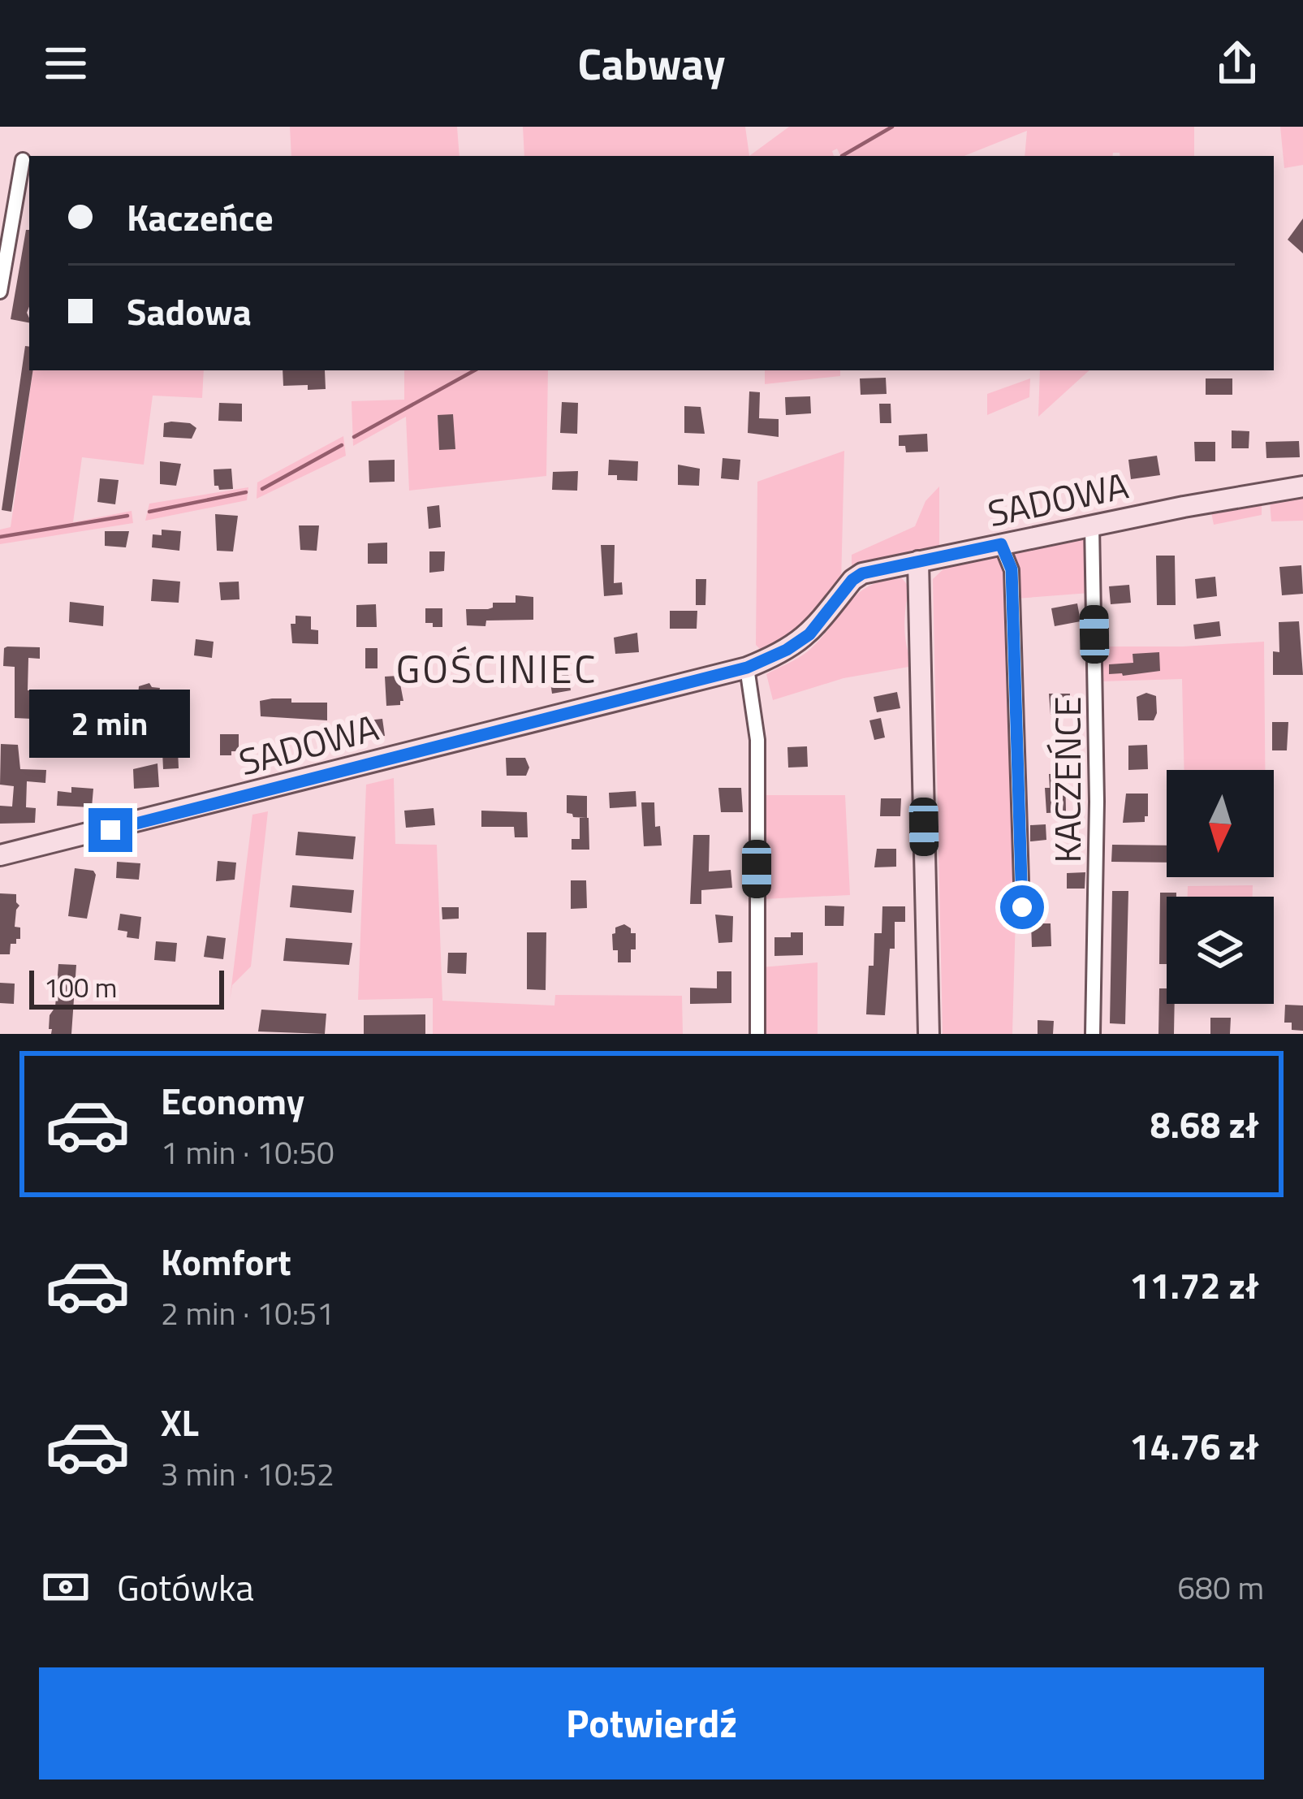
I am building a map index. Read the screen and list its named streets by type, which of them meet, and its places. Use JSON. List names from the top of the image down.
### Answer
{
  "streets": {
    "street": ["SADOWA", "KACZEŃCE"]
  },
  "crossings": [
    ["SADOWA", "KACZEŃCE"]
  ],
  "districts": ["GOŚCINIEC"],
  "scale_bar": "100 m",
  "north": "bottom",
  "page": {
    "header": "Cabway",
    "banner": ["Kaczeńce", "Sadowa"],
    "bubble": "2 min",
    "scale": "100 m",
    "list": [
      {
        "name": "Economy",
        "note": "1 min · 10:50",
        "value": "8.68 zł"
      },
      {
        "name": "Komfort",
        "note": "2 min · 10:51",
        "value": "11.72 zł"
      },
      {
        "name": "XL",
        "note": "3 min · 10:52",
        "value": "14.76 zł"
      }
    ],
    "pay": ["Gotówka", "680 m"],
    "buttons": "Potwierdź"
  }
}
